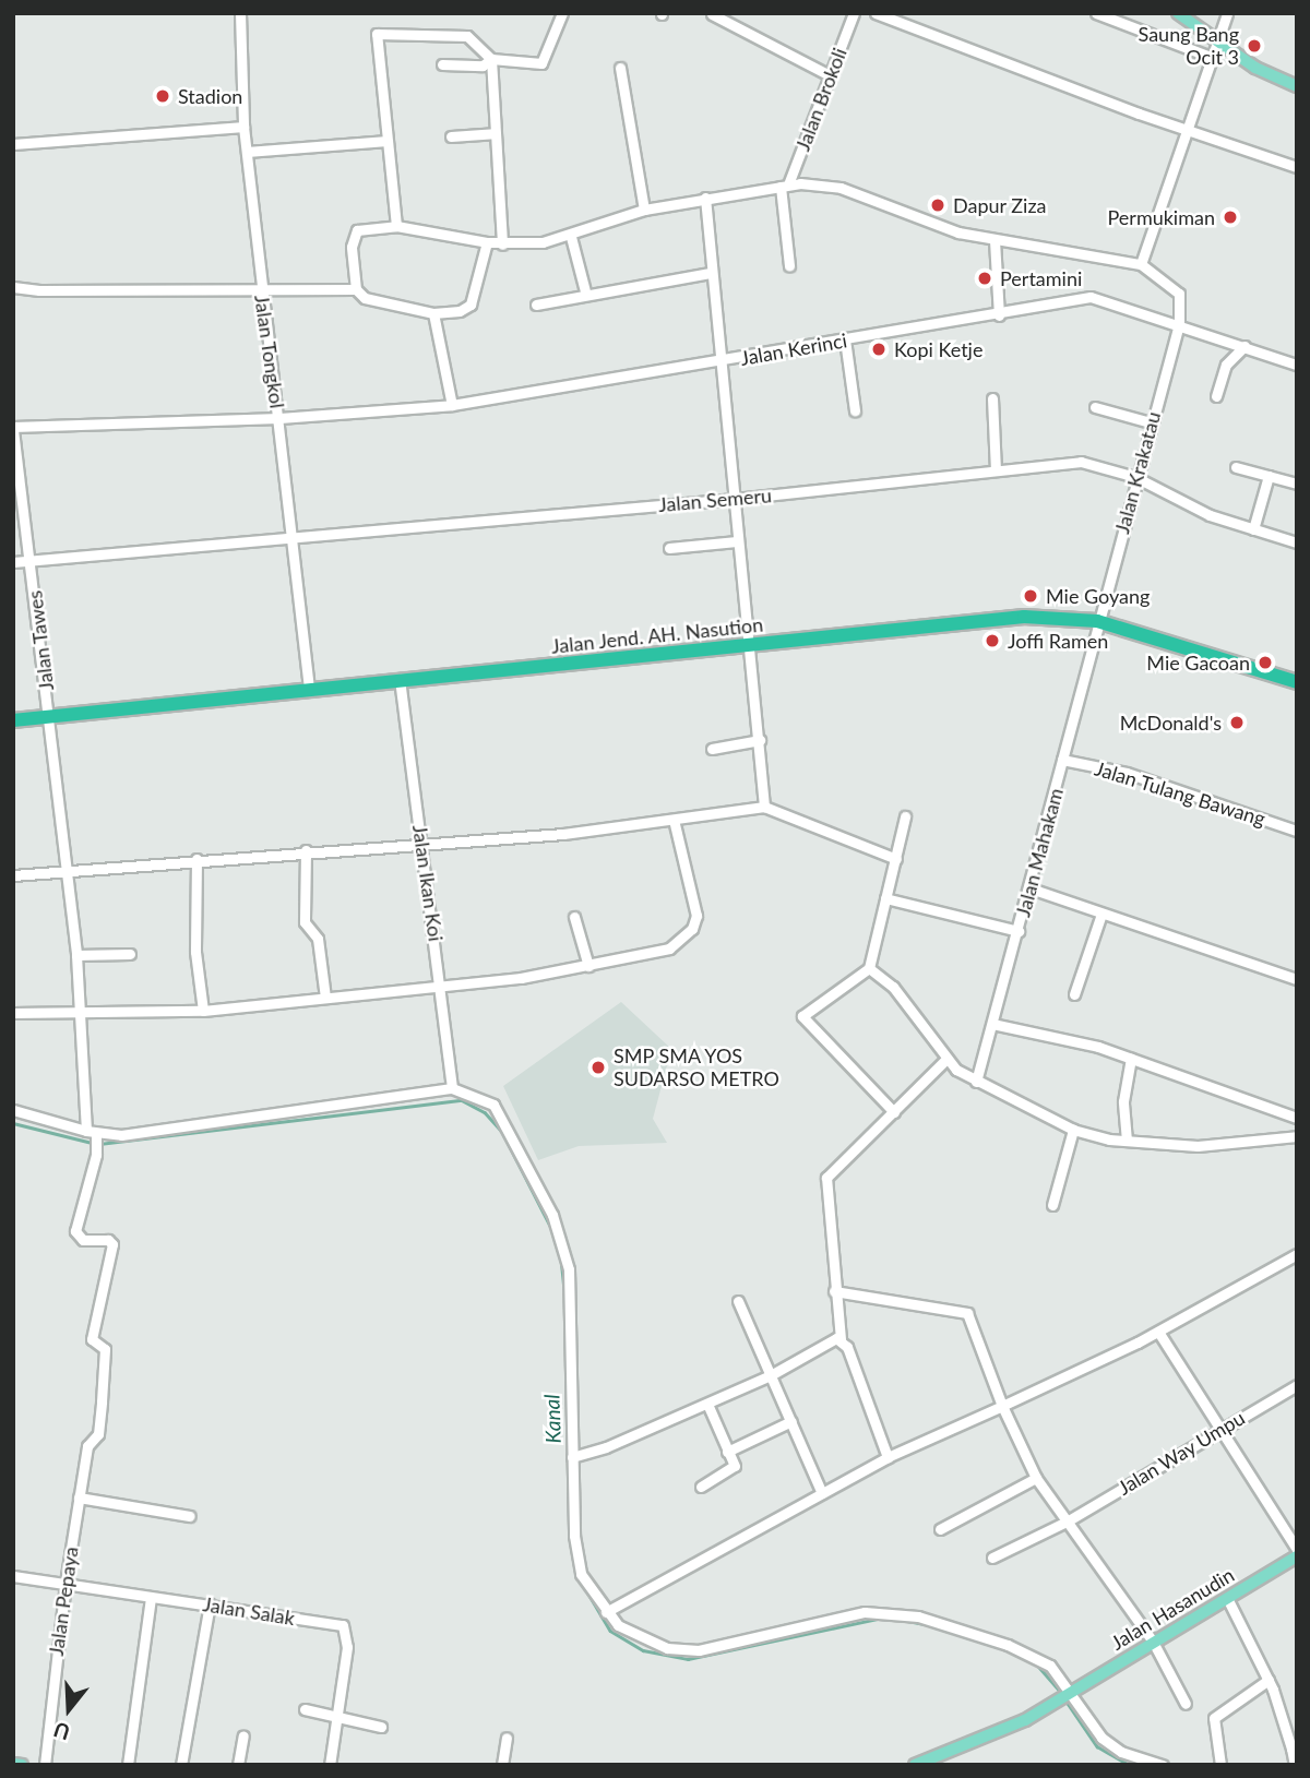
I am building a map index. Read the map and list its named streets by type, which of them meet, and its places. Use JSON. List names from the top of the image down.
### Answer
{
  "streets": {
    "highway": ["Jalan Jend. AH. Nasution"],
    "main road": ["Jalan Hasanudin"],
    "street": [
      "Jalan Brokoli",
      "Jalan Kerinci",
      "Jalan Tongkol",
      "Jalan Krakatau",
      "Jalan Semeru",
      "Jalan Tawes",
      "Jalan Tulang Bawang",
      "Jalan Mahakam",
      "Jalan Ikan Koi",
      "Jalan Way Umpu",
      "Jalan Pepaya",
      "Jalan Salak"
    ]
  },
  "crossings": [
    ["Jalan Kerinci", "Jalan Tongkol"],
    ["Jalan Kerinci", "Jalan Krakatau"],
    ["Jalan Kerinci", "Jalan Tawes"],
    ["Jalan Tongkol", "Jalan Semeru"],
    ["Jalan Tongkol", "Jalan Jend. AH. Nasution"],
    ["Jalan Krakatau", "Jalan Semeru"],
    ["Jalan Krakatau", "Jalan Jend. AH. Nasution"],
    ["Jalan Krakatau", "Jalan Mahakam"],
    ["Jalan Semeru", "Jalan Tawes"],
    ["Jalan Jend. AH. Nasution", "Jalan Tawes"],
    ["Jalan Jend. AH. Nasution", "Jalan Mahakam"],
    ["Jalan Jend. AH. Nasution", "Jalan Ikan Koi"],
    ["Jalan Tawes", "Jalan Pepaya"],
    ["Jalan Tulang Bawang", "Jalan Mahakam"],
    ["Jalan Pepaya", "Jalan Salak"]
  ],
  "water": ["Kanal"],
  "places": [
    "Saung Bang Ocit 3",
    "Stadion",
    "Dapur Ziza",
    "Permukiman",
    "Pertamini",
    "Kopi Ketje",
    "Mie Goyang",
    "Joffi Ramen",
    "Mie Gacoan",
    "McDonald's",
    "SMP SMA YOS SUDARSO METRO"
  ],
  "north": "bottom"
}
